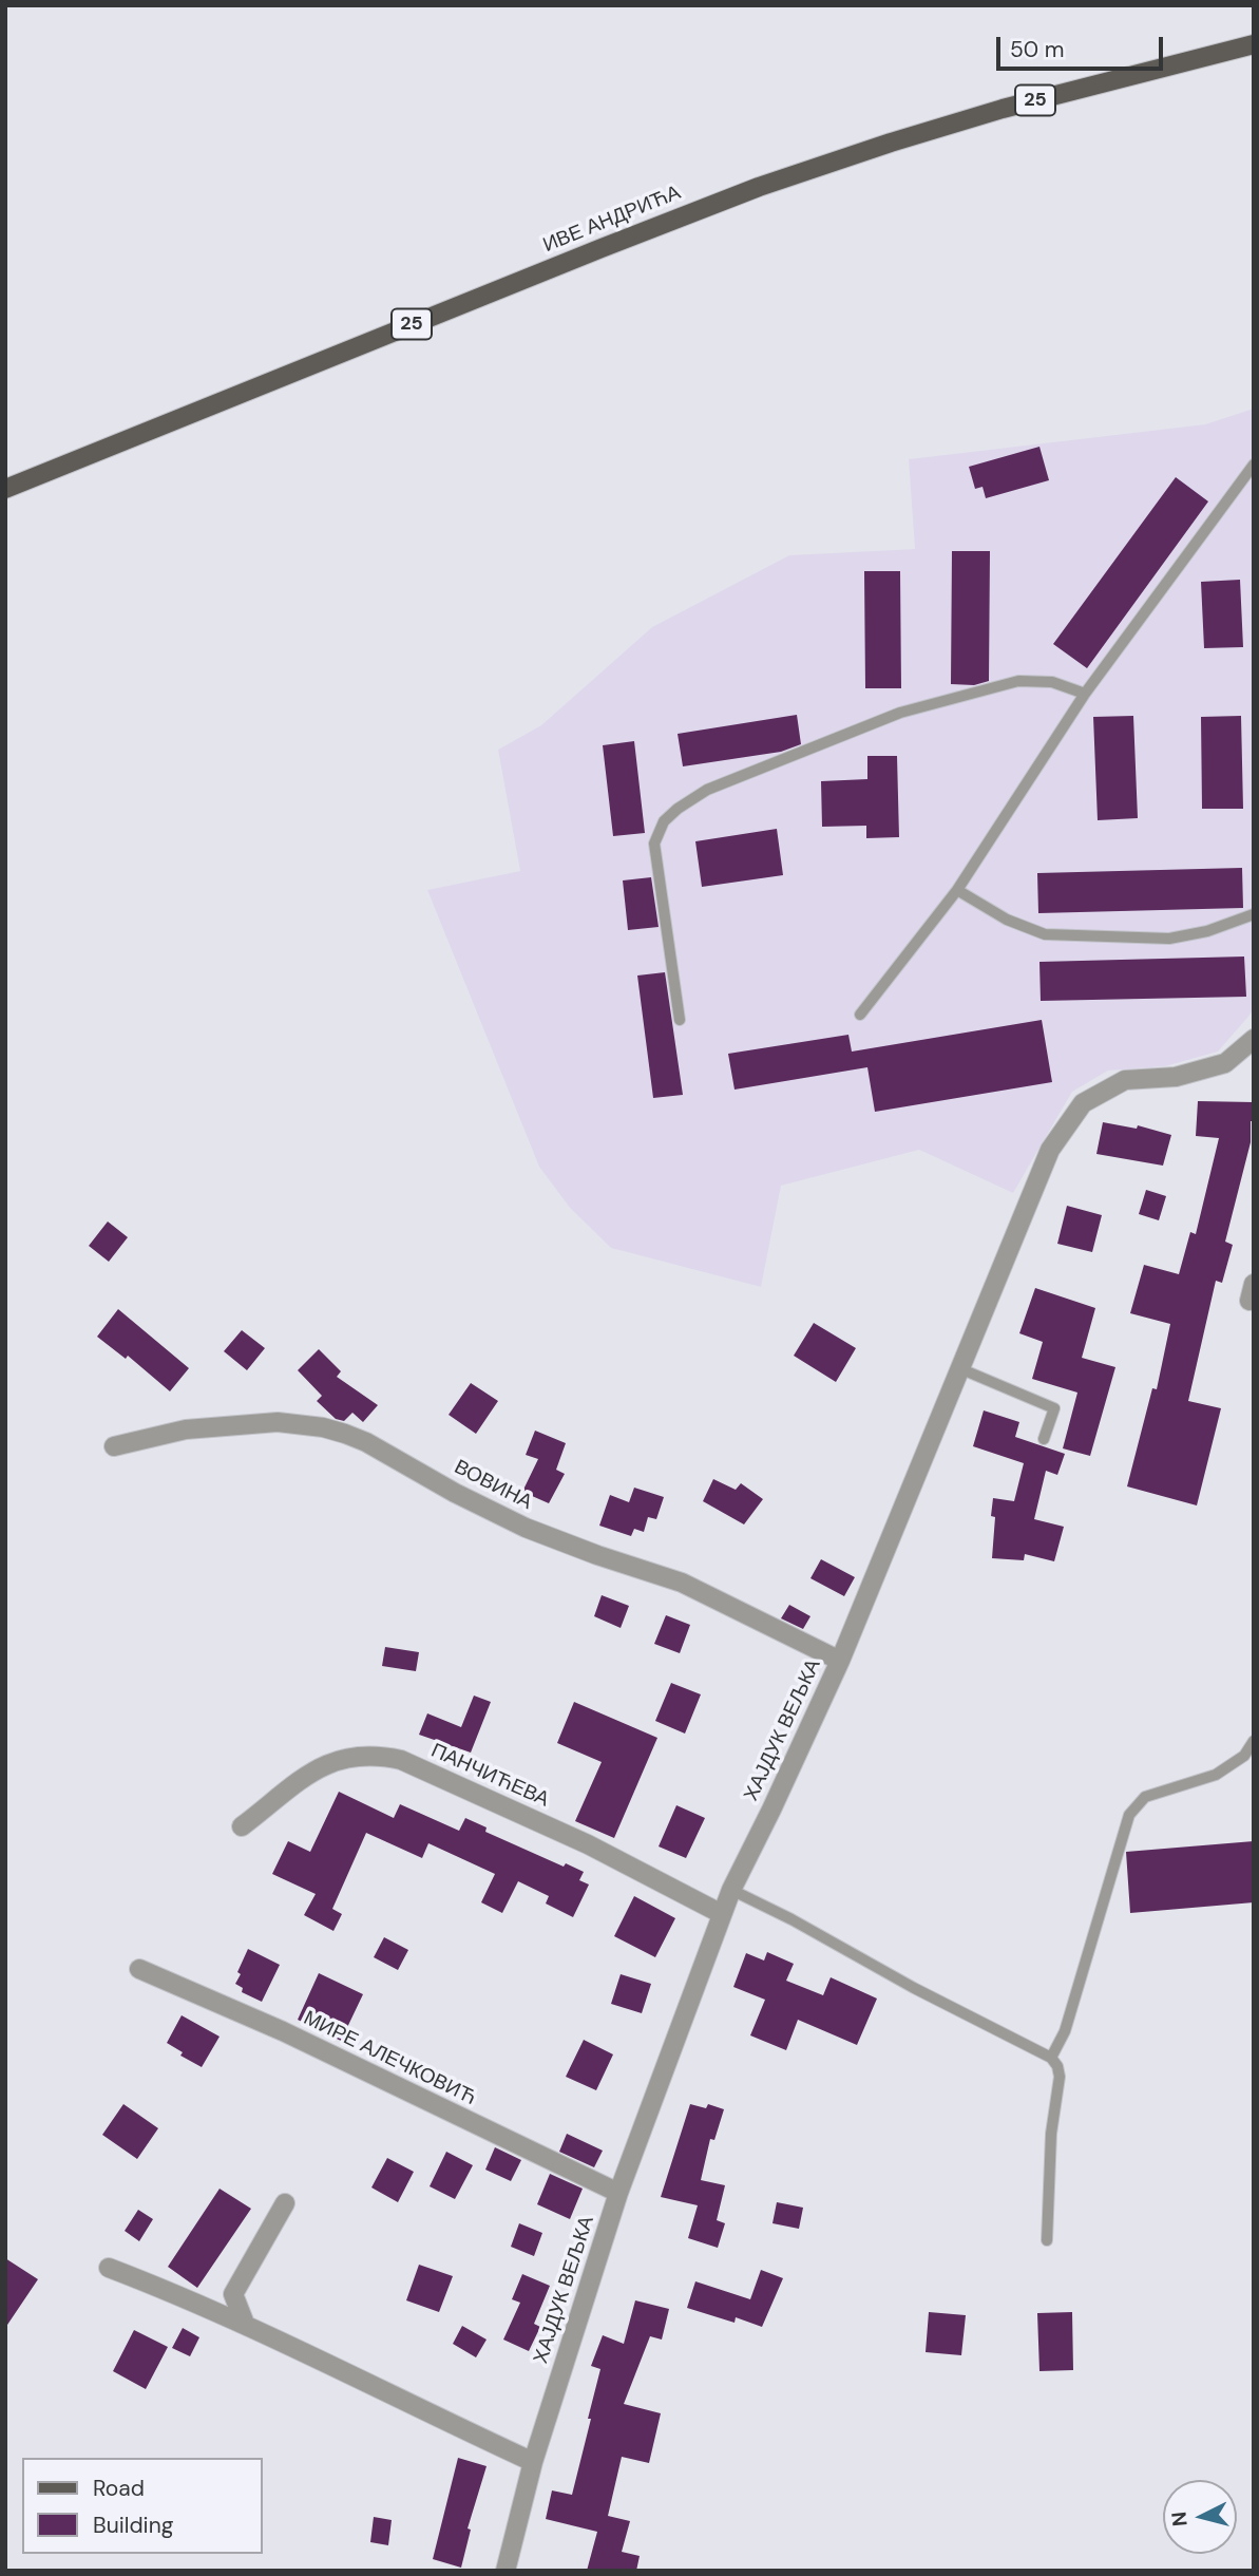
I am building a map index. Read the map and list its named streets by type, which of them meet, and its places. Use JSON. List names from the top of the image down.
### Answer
{
  "streets": {
    "main road": ["25", "ИВЕ АНДРИЋА"],
    "street": [
      "ВОВИНА",
      "ХАЈДУК ВЕЉКА",
      "ПАНЧИЋЕВА",
      "МИРЕ АЛЕЧКОВИЋ"
    ]
  },
  "crossings": [
    ["ВОВИНА", "ХАЈДУК ВЕЉКА"],
    ["ХАЈДУК ВЕЉКА", "ПАНЧИЋЕВА"],
    ["ХАЈДУК ВЕЉКА", "МИРЕ АЛЕЧКОВИЋ"]
  ],
  "legend": ["Road", "Building"],
  "scale_bar": "50 m",
  "north": "left"
}
